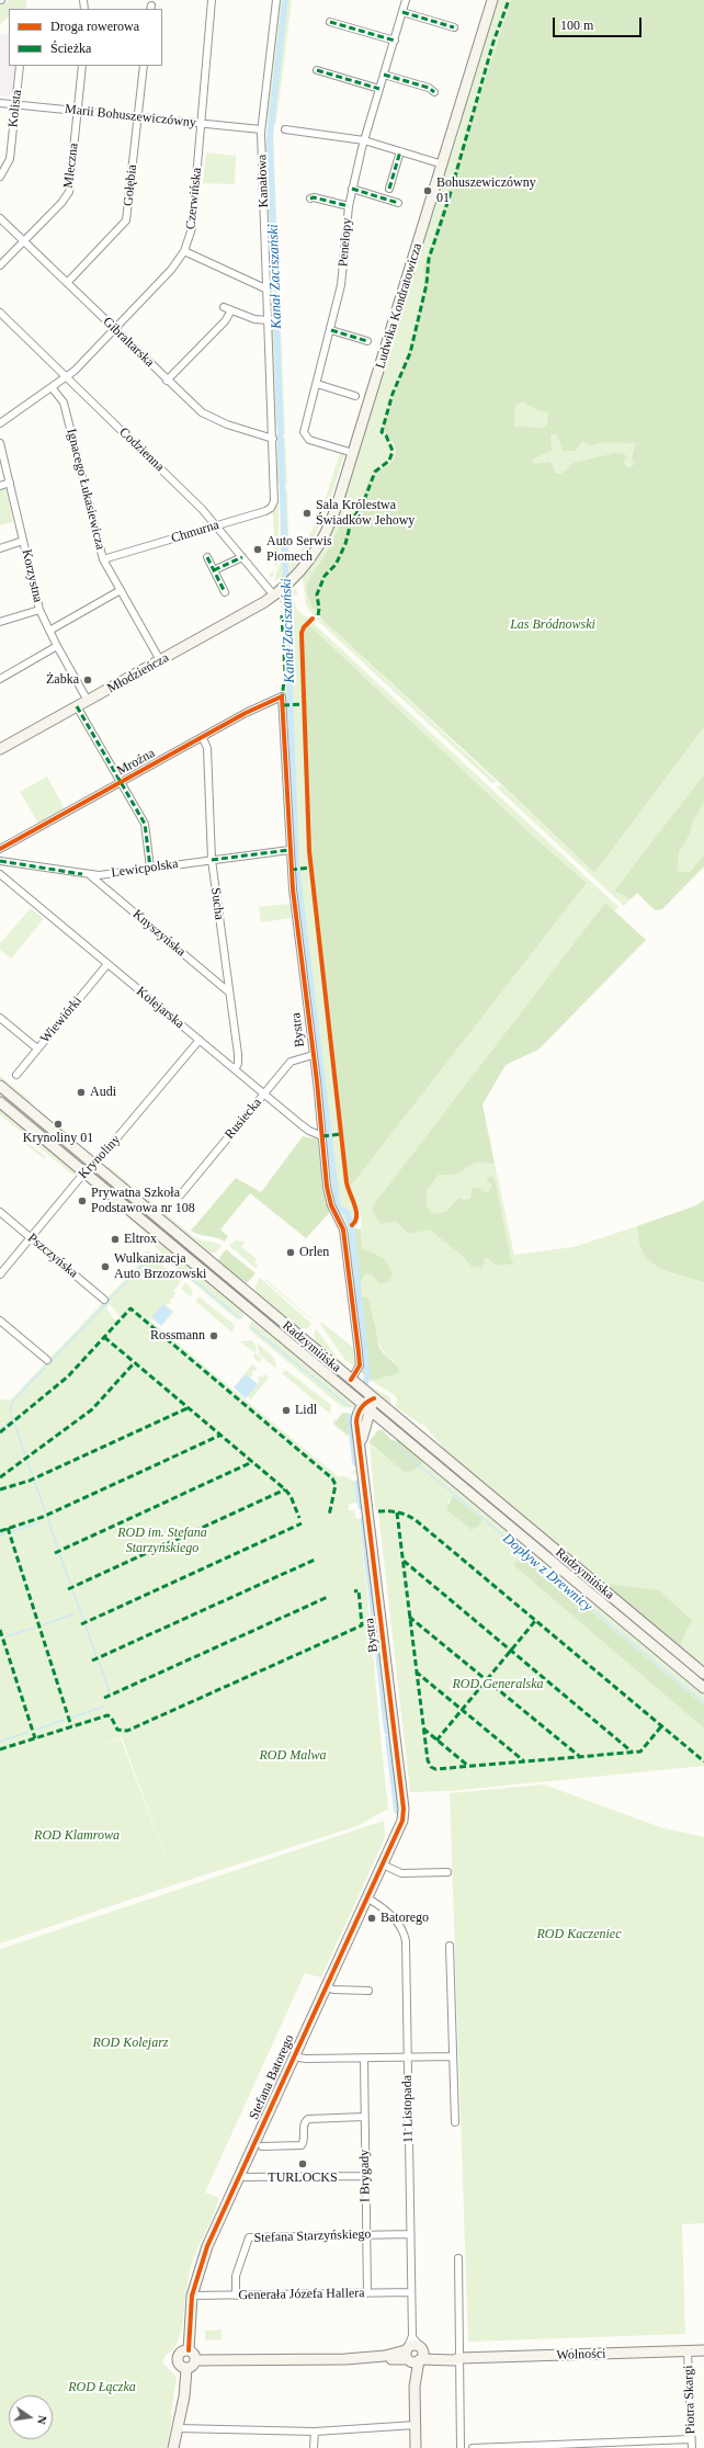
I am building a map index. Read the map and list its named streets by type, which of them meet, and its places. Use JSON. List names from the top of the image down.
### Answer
{
  "streets": {
    "main road": [
      "Ludwika Kondratowicza",
      "Młodzieńcza",
      "Bystra",
      "Radzymińska",
      "Stefana Batorego",
      "11 Listopada",
      "Wolności"
    ],
    "street": [
      "Kolista",
      "Marii Bohuszewiczówny",
      "Mleczna",
      "Kanałowa",
      "Gołębia",
      "Czerwińska",
      "Penelopy",
      "Gibraltarska",
      "Codzienna",
      "Ignacego Łukasiewicza",
      "Chmurna",
      "Korzystna",
      "Mroźna",
      "Lewicpolska",
      "Sucha",
      "Knyszyńska",
      "Kolejarska",
      "Wiewiórki",
      "Rusiecka",
      "Krynoliny",
      "Pszczyńska",
      "I Brygady",
      "Stefana Starzyńskiego",
      "Generała Józefa Hallera",
      "Piotra Skargi"
    ]
  },
  "crossings": [
    ["Kolista", "Marii Bohuszewiczówny"],
    ["Marii Bohuszewiczówny", "Mleczna"],
    ["Marii Bohuszewiczówny", "Kanałowa"],
    ["Marii Bohuszewiczówny", "Gołębia"],
    ["Marii Bohuszewiczówny", "Czerwińska"],
    ["Mleczna", "Gibraltarska"],
    ["Kanałowa", "Gibraltarska"],
    ["Kanałowa", "Chmurna"],
    ["Gołębia", "Gibraltarska"],
    ["Czerwińska", "Gibraltarska"],
    ["Czerwińska", "Codzienna"],
    ["Czerwińska", "Ignacego Łukasiewicza"],
    ["Penelopy", "Ludwika Kondratowicza"],
    ["Ludwika Kondratowicza", "Codzienna"],
    ["Ludwika Kondratowicza", "Młodzieńcza"],
    ["Codzienna", "Chmurna"],
    ["Codzienna", "Młodzieńcza"],
    ["Ignacego Łukasiewicza", "Chmurna"],
    ["Ignacego Łukasiewicza", "Młodzieńcza"],
    ["Korzystna", "Młodzieńcza"],
    ["Mroźna", "Sucha"],
    ["Mroźna", "Bystra"],
    ["Lewicpolska", "Sucha"],
    ["Lewicpolska", "Knyszyńska"],
    ["Lewicpolska", "Bystra"],
    ["Sucha", "Knyszyńska"],
    ["Sucha", "Kolejarska"],
    ["Kolejarska", "Wiewiórki"],
    ["Kolejarska", "Bystra"],
    ["Kolejarska", "Rusiecka"],
    ["Kolejarska", "Krynoliny"],
    ["Bystra", "Rusiecka"],
    ["Bystra", "Radzymińska"],
    ["Bystra", "Stefana Batorego"],
    ["Krynoliny", "Pszczyńska"],
    ["Krynoliny", "Radzymińska"],
    ["Stefana Batorego", "11 Listopada"],
    ["Stefana Batorego", "Generała Józefa Hallera"],
    ["Stefana Batorego", "Wolności"],
    ["11 Listopada", "Stefana Starzyńskiego"],
    ["11 Listopada", "Generała Józefa Hallera"],
    ["11 Listopada", "Wolności"],
    ["I Brygady", "Stefana Starzyńskiego"],
    ["I Brygady", "Generała Józefa Hallera"],
    ["Stefana Starzyńskiego", "Generała Józefa Hallera"],
    ["Wolności", "Piotra Skargi"]
  ],
  "water": ["Kanał Zaciszański", "Dopływ z Drewnicy"],
  "parks": [
    "Las Bródnowski",
    "ROD im. Stefana Starzyńskiego",
    "ROD Generalska",
    "ROD Malwa",
    "ROD Klamrowa",
    "ROD Kaczeniec",
    "ROD Kolejarz",
    "ROD Łączka"
  ],
  "places": [
    "Bohuszewiczówny 01",
    "Sala Królestwa Świadków Jehowy",
    "Auto Serwis Piomech",
    "Żabka",
    "Audi",
    "Krynoliny 01",
    "Prywatna Szkoła Podstawowa nr 108",
    "Eltrox",
    "Orlen",
    "Wulkanizacja Auto Brzozowski",
    "Rossmann",
    "Lidl",
    "Batorego",
    "TURLOCKS"
  ],
  "legend": ["Droga rowerowa", "Ścieżka"],
  "scale_bar": "100 m",
  "north": "right"
}
